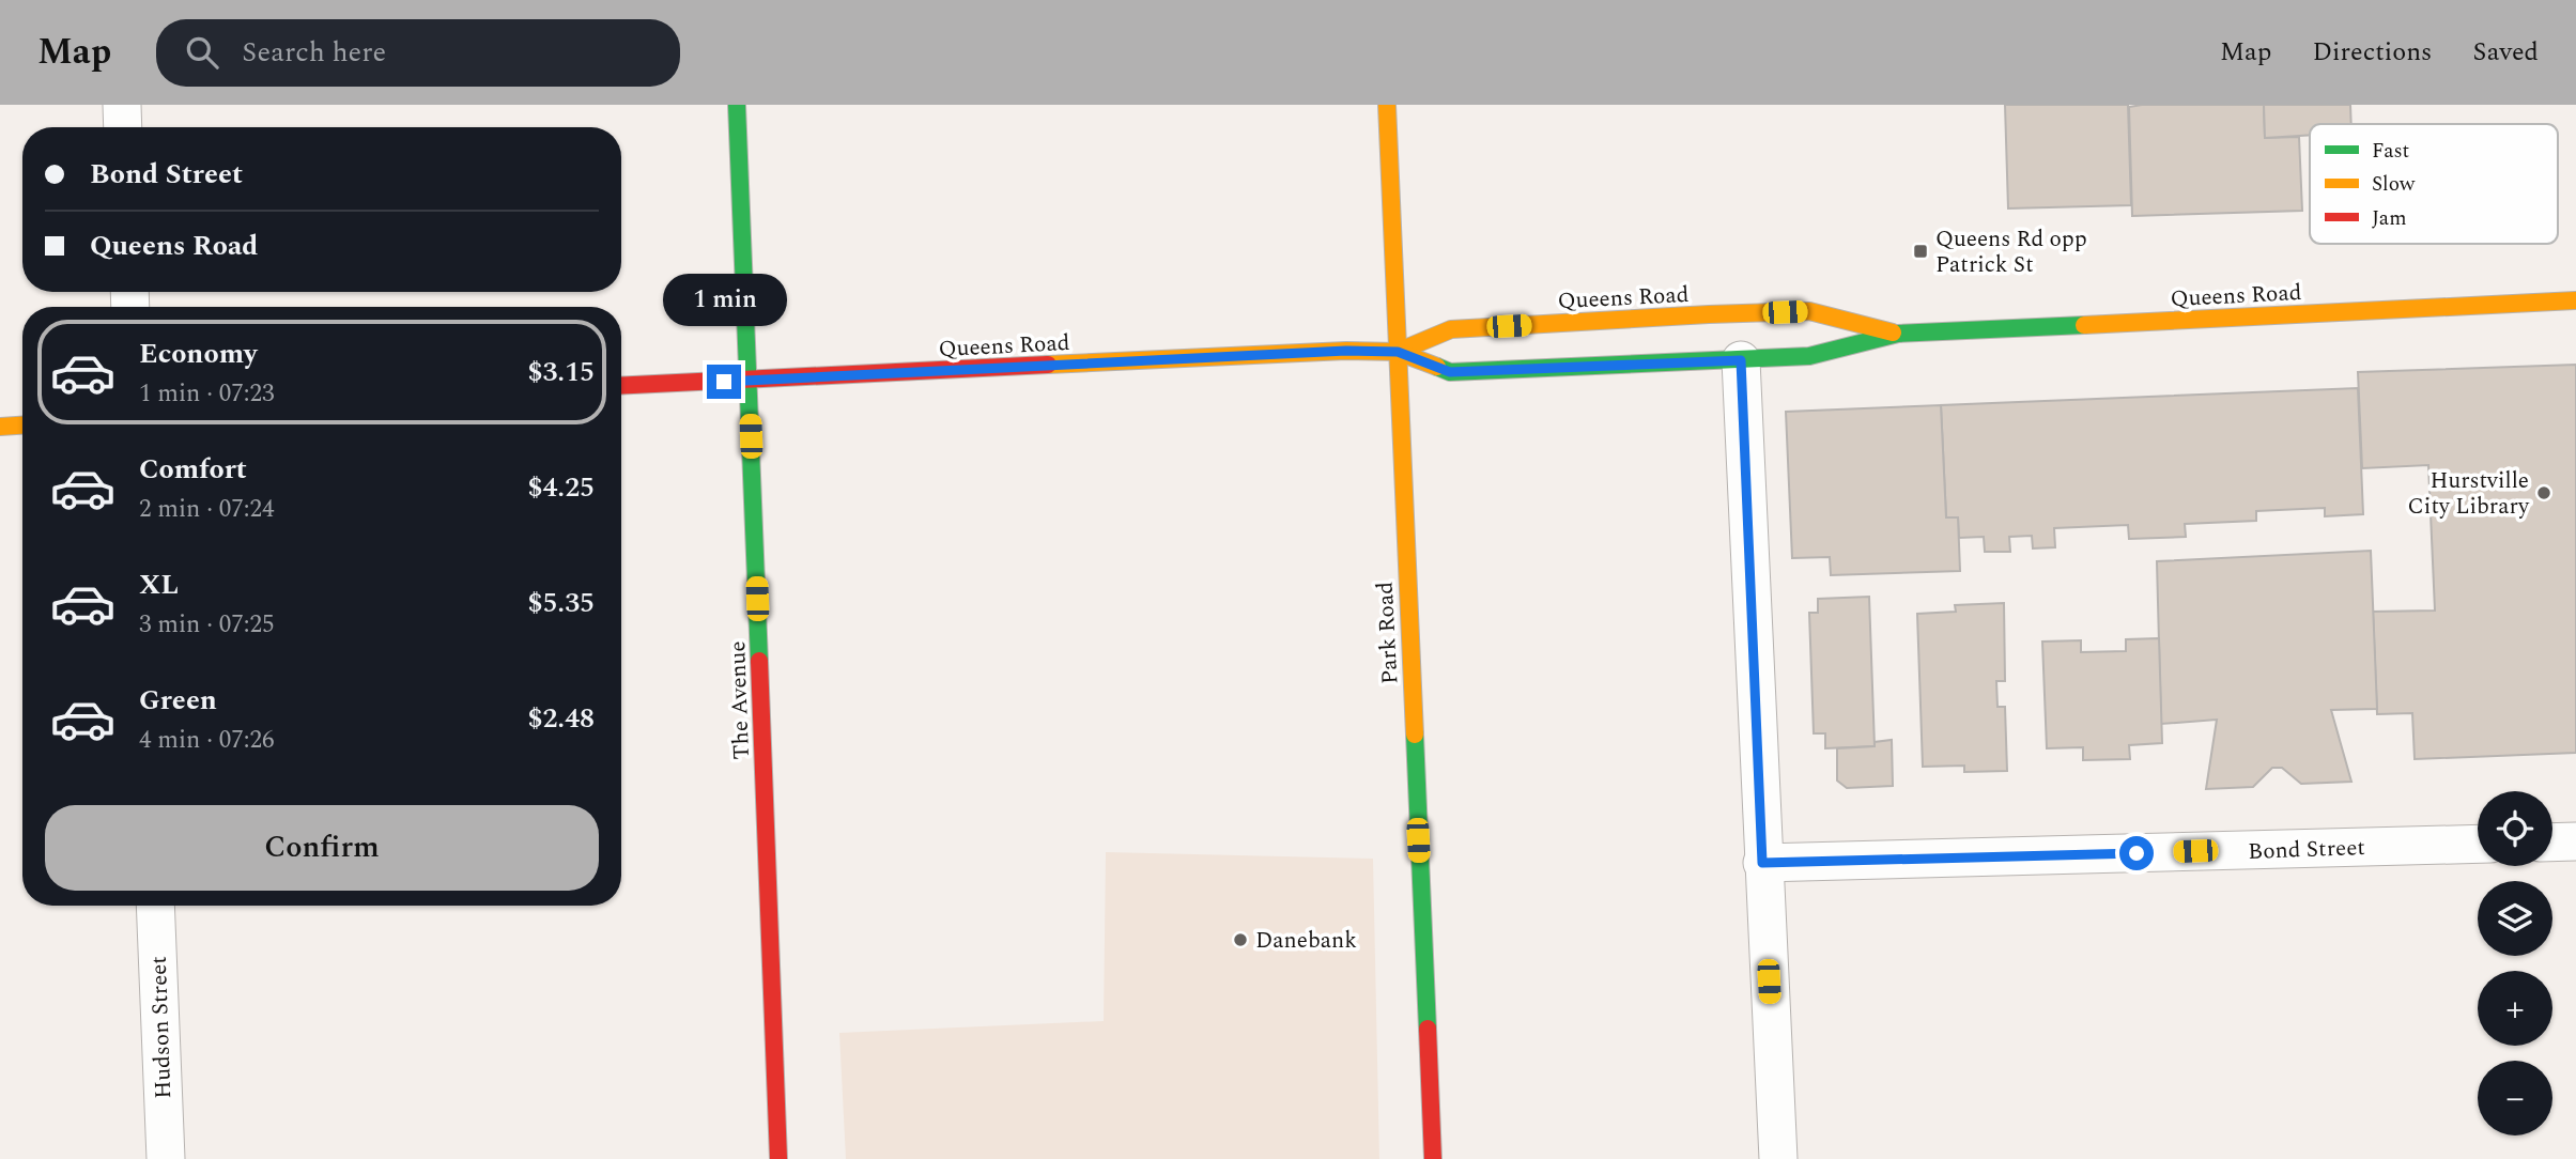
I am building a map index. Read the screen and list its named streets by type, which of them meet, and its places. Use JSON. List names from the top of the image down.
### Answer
{
  "streets": {
    "main road": ["Queens Road", "Park Road", "The Avenue"],
    "street": ["Bond Street", "Hudson Street"]
  },
  "crossings": [
    ["Queens Road", "Park Road"],
    ["Queens Road", "The Avenue"]
  ],
  "places": {
    "transit": ["Queens Rd opp Patrick St"],
    "other": ["Hurstville City Library", "Danebank"]
  },
  "legend": ["Fast", "Slow", "Jam"],
  "page": {
    "header": "Map",
    "search": "Search here",
    "nav": ["Map", "Directions", "Saved"],
    "banner": ["Bond Street", "Queens Road"],
    "bubble": "1 min",
    "list": [
      {
        "name": "Economy",
        "note": "1 min · 07:23",
        "value": "$3.15"
      },
      {
        "name": "Comfort",
        "note": "2 min · 07:24",
        "value": "$4.25"
      },
      {
        "name": "XL",
        "note": "3 min · 07:25",
        "value": "$5.35"
      },
      {
        "name": "Green",
        "note": "4 min · 07:26",
        "value": "$2.48"
      }
    ],
    "buttons": "Confirm",
    "map_buttons": ["+", "−"]
  }
}
